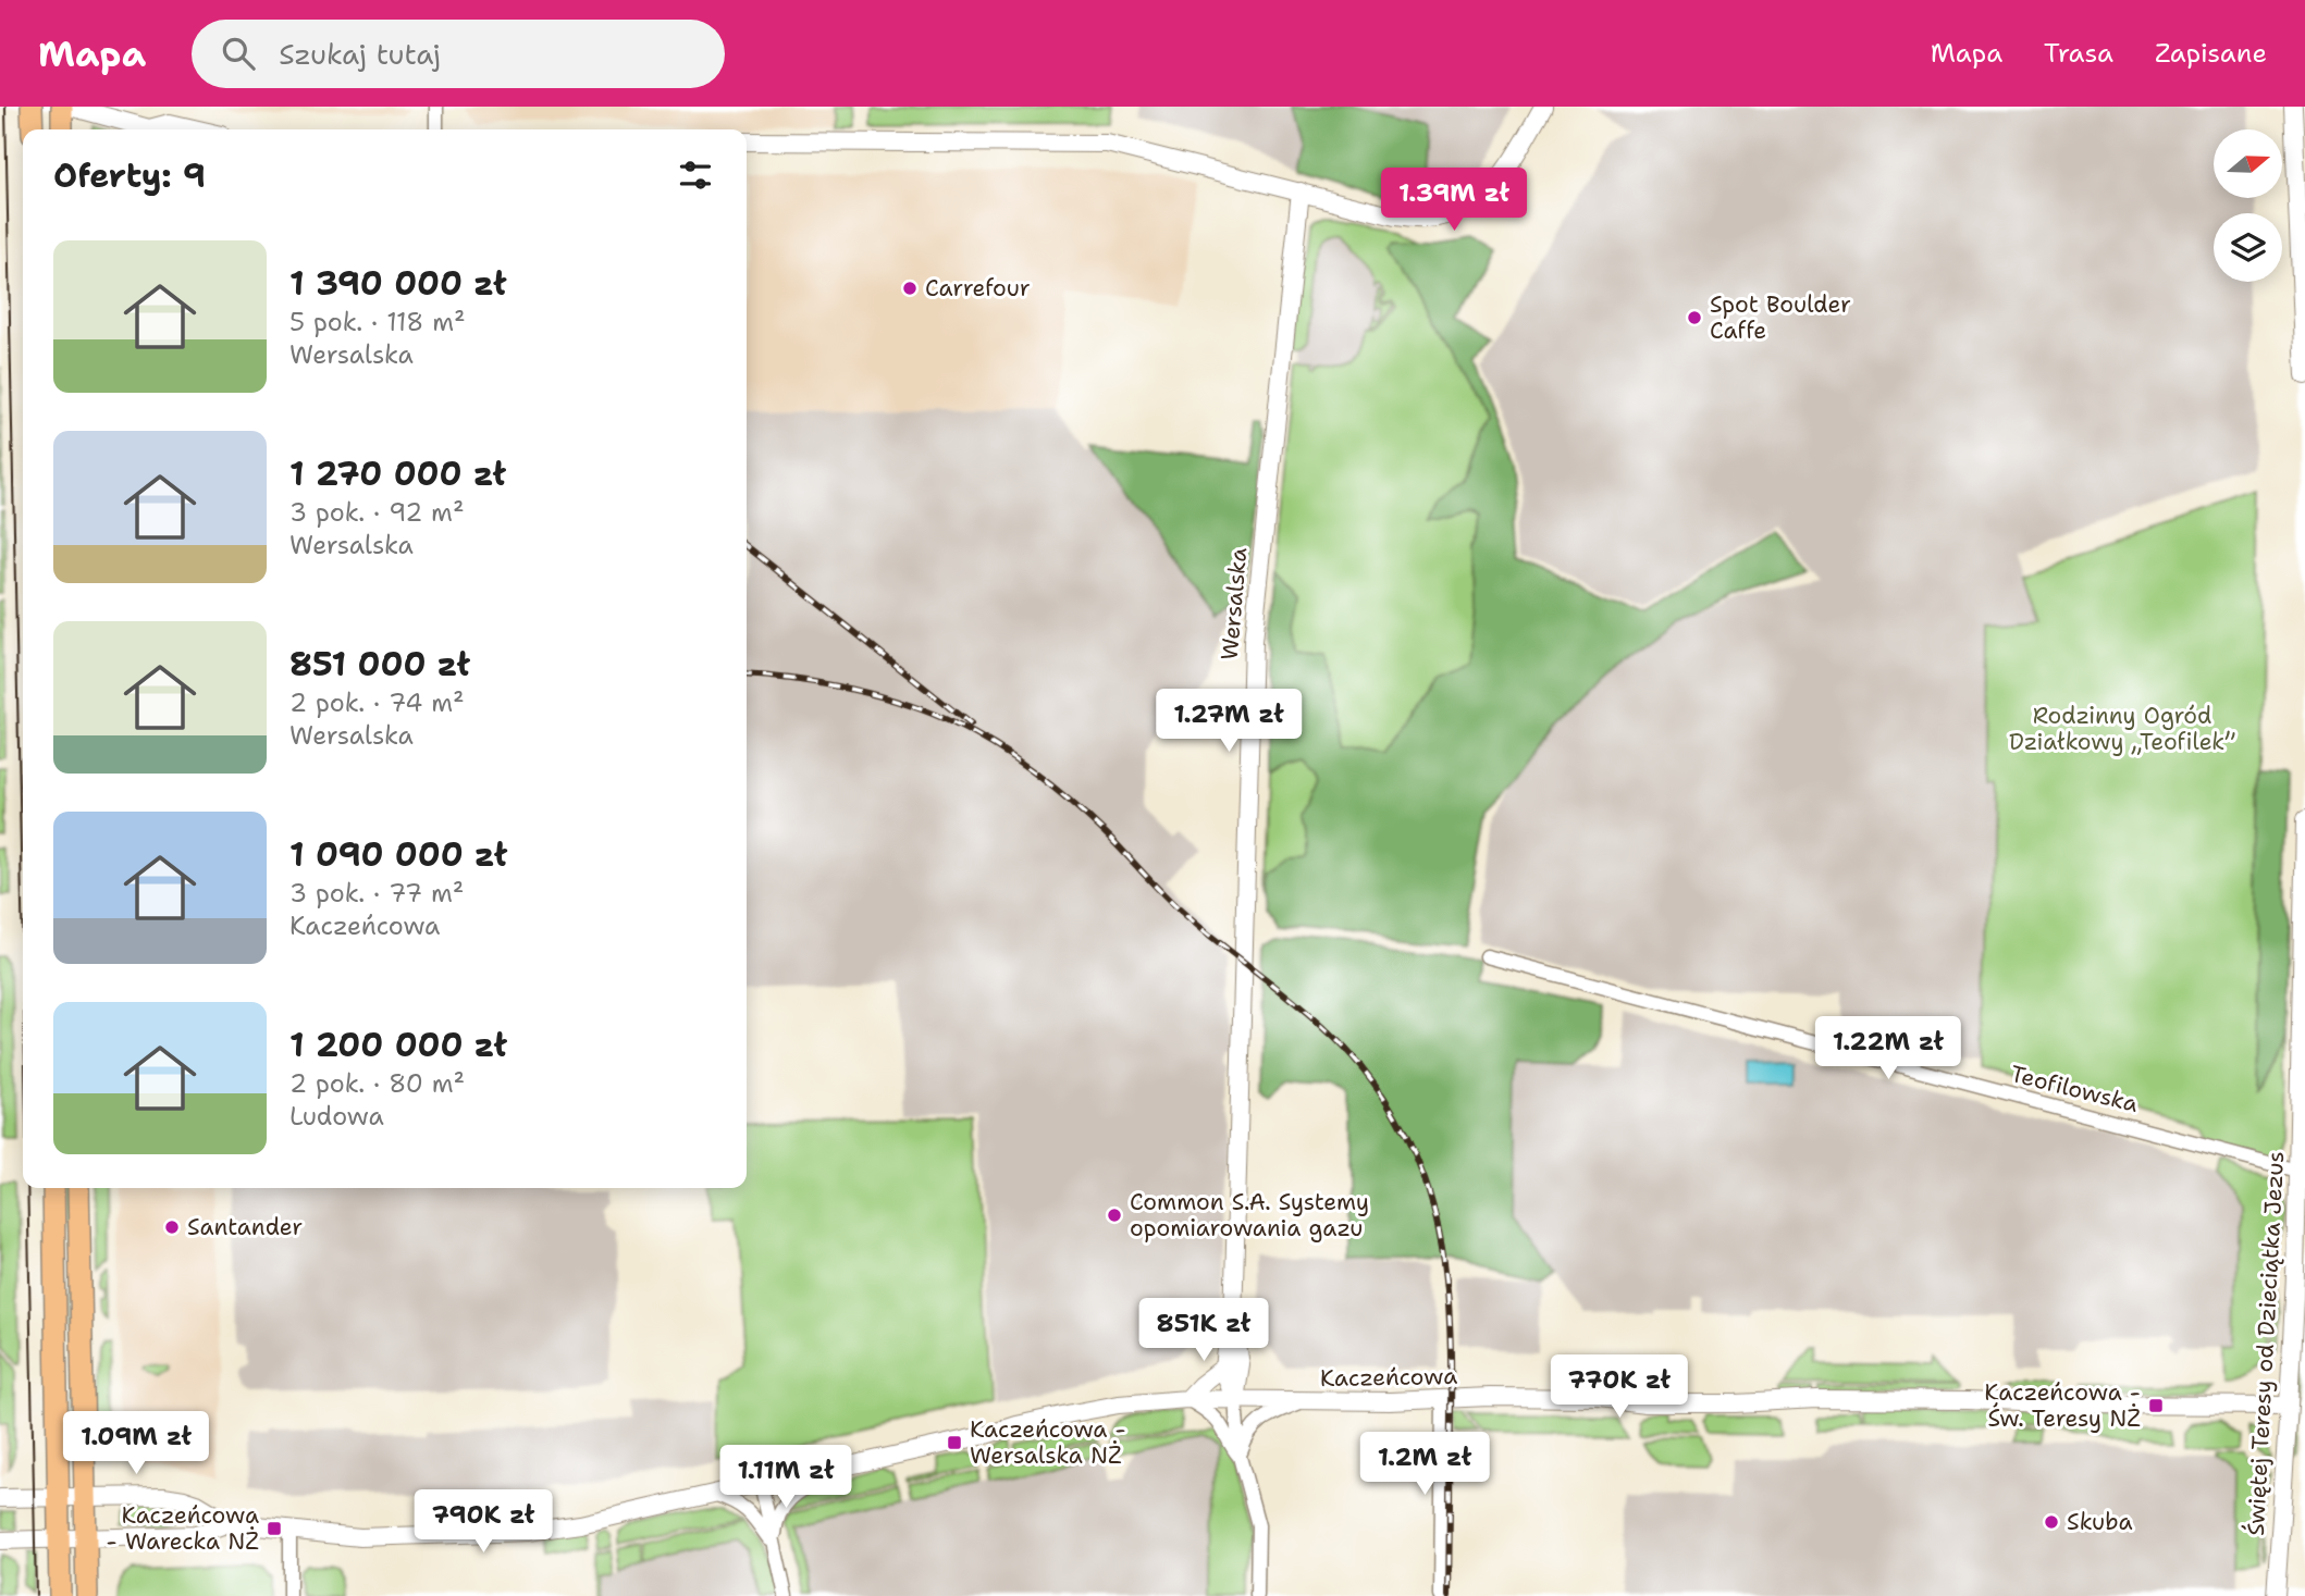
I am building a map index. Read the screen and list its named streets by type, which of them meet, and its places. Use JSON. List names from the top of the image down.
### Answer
{
  "streets": {
    "street": [
      "Wersalska",
      "Teofilowska",
      "Świętej Teresy od Dzieciątka Jezus",
      "Kaczeńcowa"
    ]
  },
  "crossings": [
    ["Wersalska", "Kaczeńcowa"],
    ["Teofilowska", "Świętej Teresy od Dzieciątka Jezus"],
    ["Świętej Teresy od Dzieciątka Jezus", "Kaczeńcowa"]
  ],
  "parks": ["Rodzinny Ogród Działkowy „Teofilek”"],
  "places": {
    "other": [
      "Carrefour",
      "Spot Boulder Caffe",
      "Common S.A. Systemy opomiarowania gazu",
      "Santander",
      "Skuba"
    ],
    "transit": ["Kaczeńcowa - Św. Teresy NŻ", "Kaczeńcowa - Wersalska NŻ", "Kaczeńcowa - Warecka NŻ"]
  },
  "north": "right",
  "page": {
    "header": "Mapa",
    "search": "Szukaj tutaj",
    "nav": ["Mapa", "Trasa", "Zapisane"],
    "heading": "Oferty: 9",
    "price": [
      "1.39M zł",
      "1.27M zł",
      "1.22M zł",
      "851K zł",
      "770K zł",
      "1.09M zł",
      "1.2M zł",
      "1.11M zł",
      "790K zł"
    ],
    "list": [
      {
        "name": "1 390 000 zł",
        "note": "5 pok. · 118 m² · Wersalska"
      },
      {
        "name": "1 270 000 zł",
        "note": "3 pok. · 92 m² · Wersalska"
      },
      {
        "name": "851 000 zł",
        "note": "2 pok. · 74 m² · Wersalska"
      },
      {
        "name": "1 090 000 zł",
        "note": "3 pok. · 77 m² · Kaczeńcowa"
      },
      {
        "name": "1 200 000 zł",
        "note": "2 pok. · 80 m² · Ludowa"
      }
    ]
  }
}
